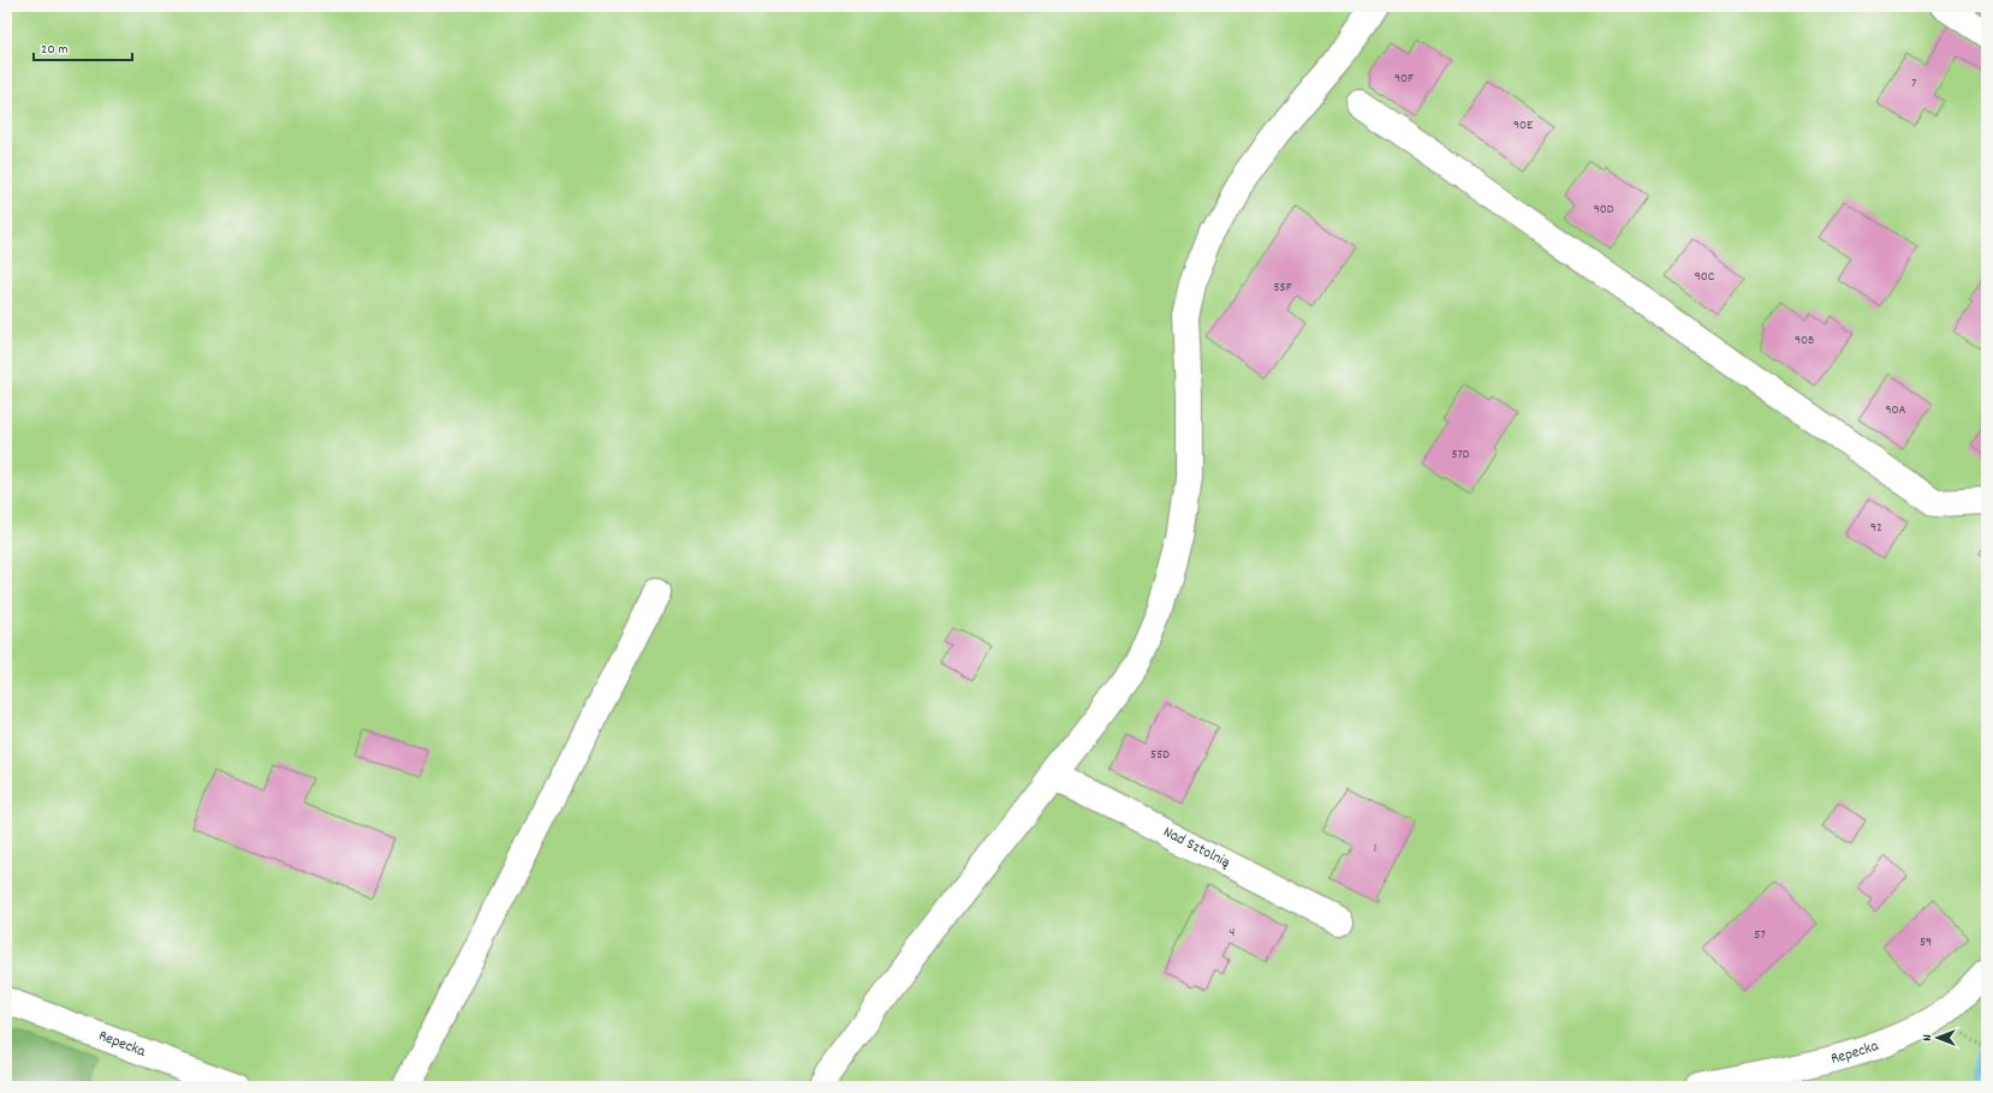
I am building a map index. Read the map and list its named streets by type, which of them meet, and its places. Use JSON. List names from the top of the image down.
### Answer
{
  "streets": {
    "street": ["Nad Sztolnią", "Repecka"]
  },
  "house_numbers": [
    "90F",
    "7",
    "90E",
    "90D",
    "90C",
    "55F",
    "90B",
    "90A",
    "57D",
    "92",
    "55D",
    "1",
    "4",
    "57",
    "59"
  ],
  "scale_bar": "20 m",
  "north": "left"
}
